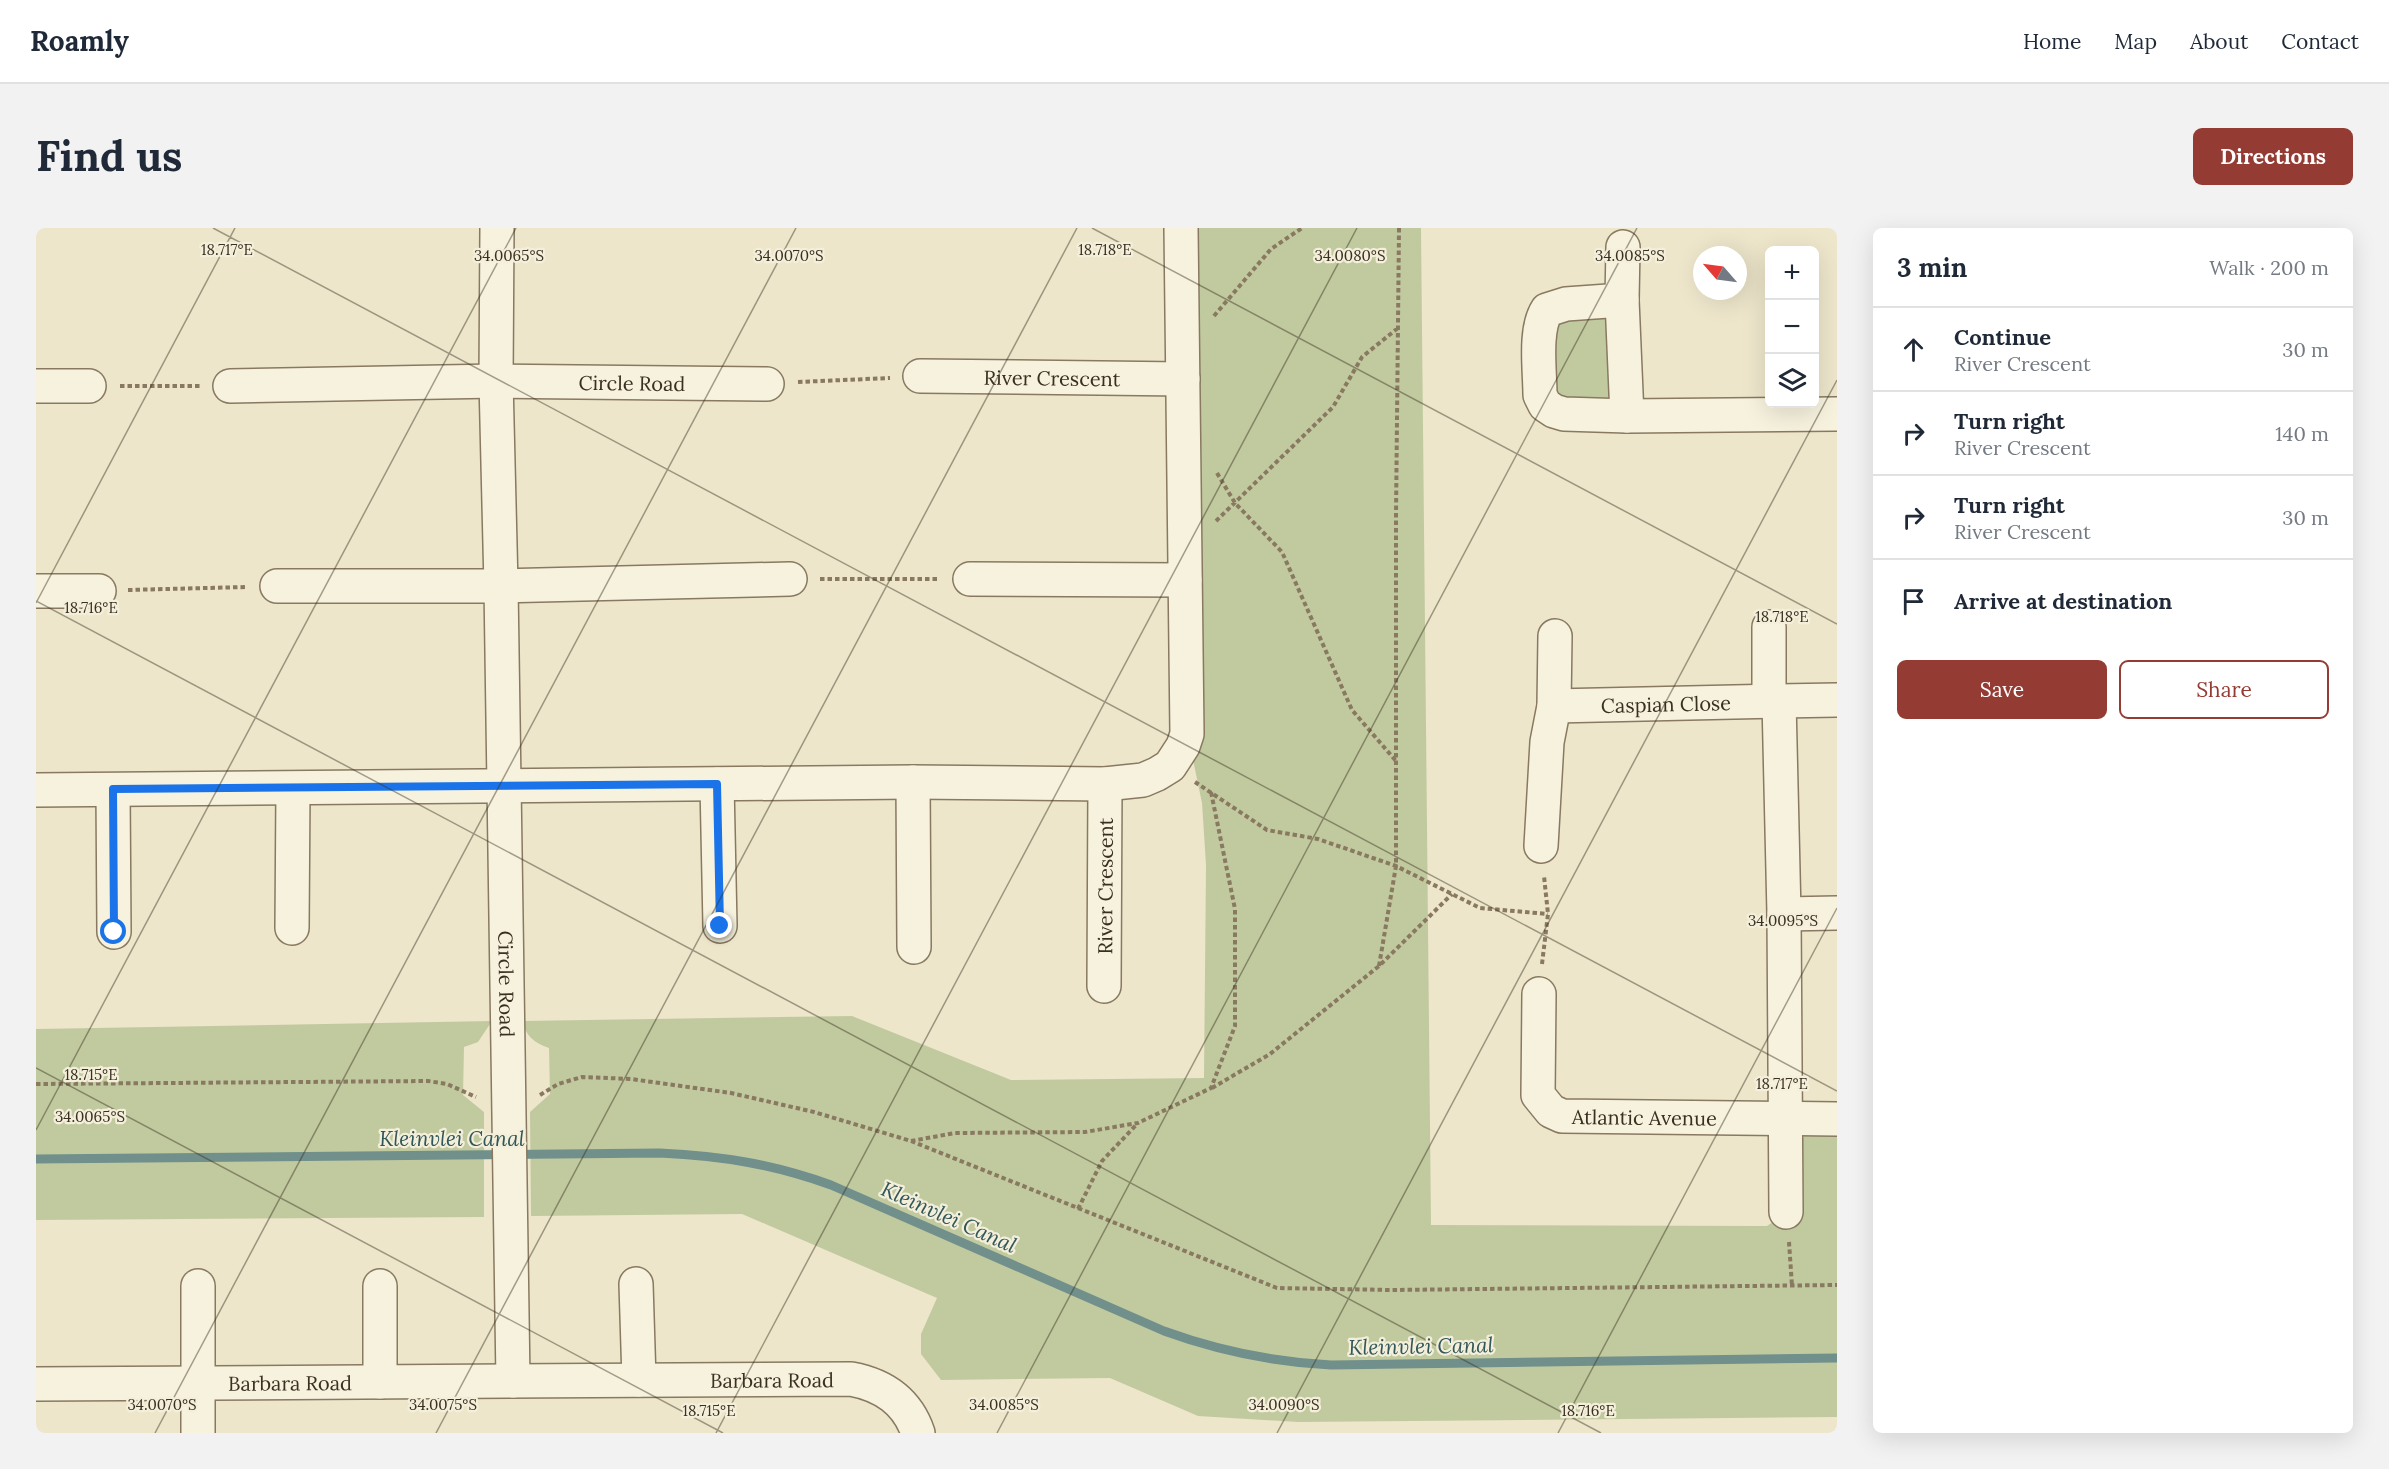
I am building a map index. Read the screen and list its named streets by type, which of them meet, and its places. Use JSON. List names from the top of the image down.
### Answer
{
  "streets": {
    "street": [
      "River Crescent",
      "Circle Road",
      "Caspian Close",
      "Atlantic Avenue",
      "Barbara Road"
    ]
  },
  "crossings": [
    ["Circle Road", "Barbara Road"]
  ],
  "water": ["Kleinvlei Canal"],
  "north": "top left",
  "page": {
    "header": "Roamly",
    "nav": [
      "Home",
      "Map",
      "About",
      "Contact"
    ],
    "buttons": [
      "Directions",
      ["Save", "Share"]
    ],
    "title": "Find us",
    "heading": ["3 min", "Walk · 200 m"],
    "map_buttons": ["+", "−"],
    "list": [
      ["Continue", "River Crescent", "30 m"],
      ["Turn right", "River Crescent", "140 m"],
      ["Turn right", "River Crescent", "30 m"],
      "Arrive at destination"
    ]
  },
  "coordinates": [
    "18.717°E",
    "18.718°E",
    "34.0080°S",
    "34.0085°S",
    "34.0065°S",
    "34.0070°S",
    "18.716°E",
    "34.0095°S",
    "18.715°E",
    "34.0075°S",
    "34.0090°S"
  ]
}
